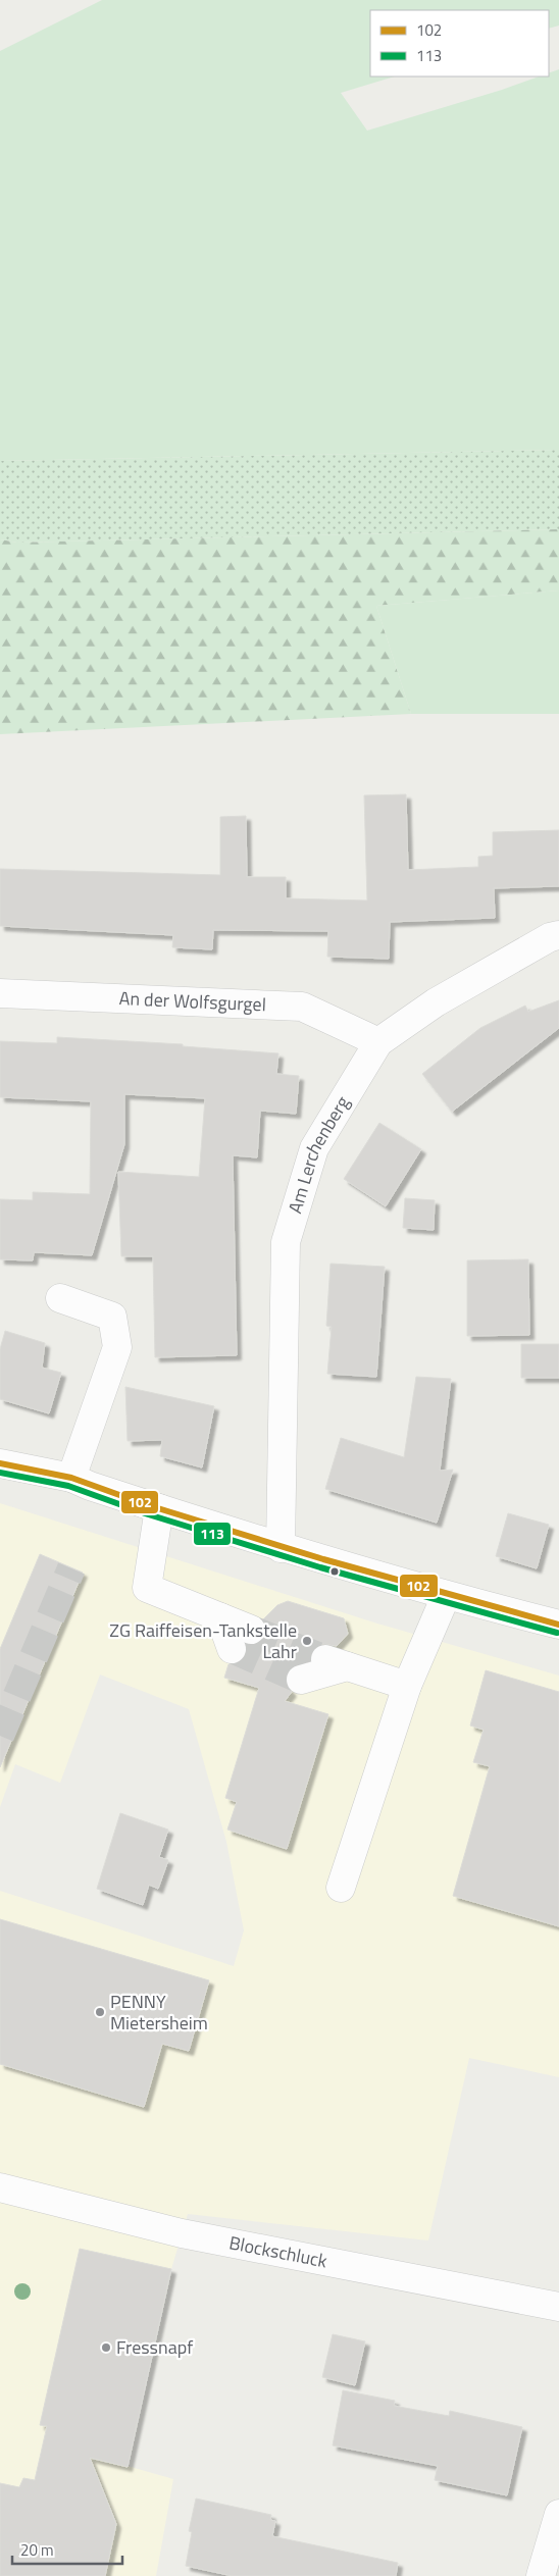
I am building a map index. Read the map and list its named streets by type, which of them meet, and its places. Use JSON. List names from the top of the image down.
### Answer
{
  "streets": {
    "street": ["An der Wolfsgurgel", "Am Lerchenberg", "Blockschluck"]
  },
  "crossings": [
    ["An der Wolfsgurgel", "Am Lerchenberg"]
  ],
  "places": ["ZG Raiffeisen-Tankstelle Lahr", "PENNY Mietersheim", "Fressnapf"],
  "lines": ["transit line 102", "transit line 113"],
  "legend": ["102", "113"],
  "scale_bar": "20 m"
}
